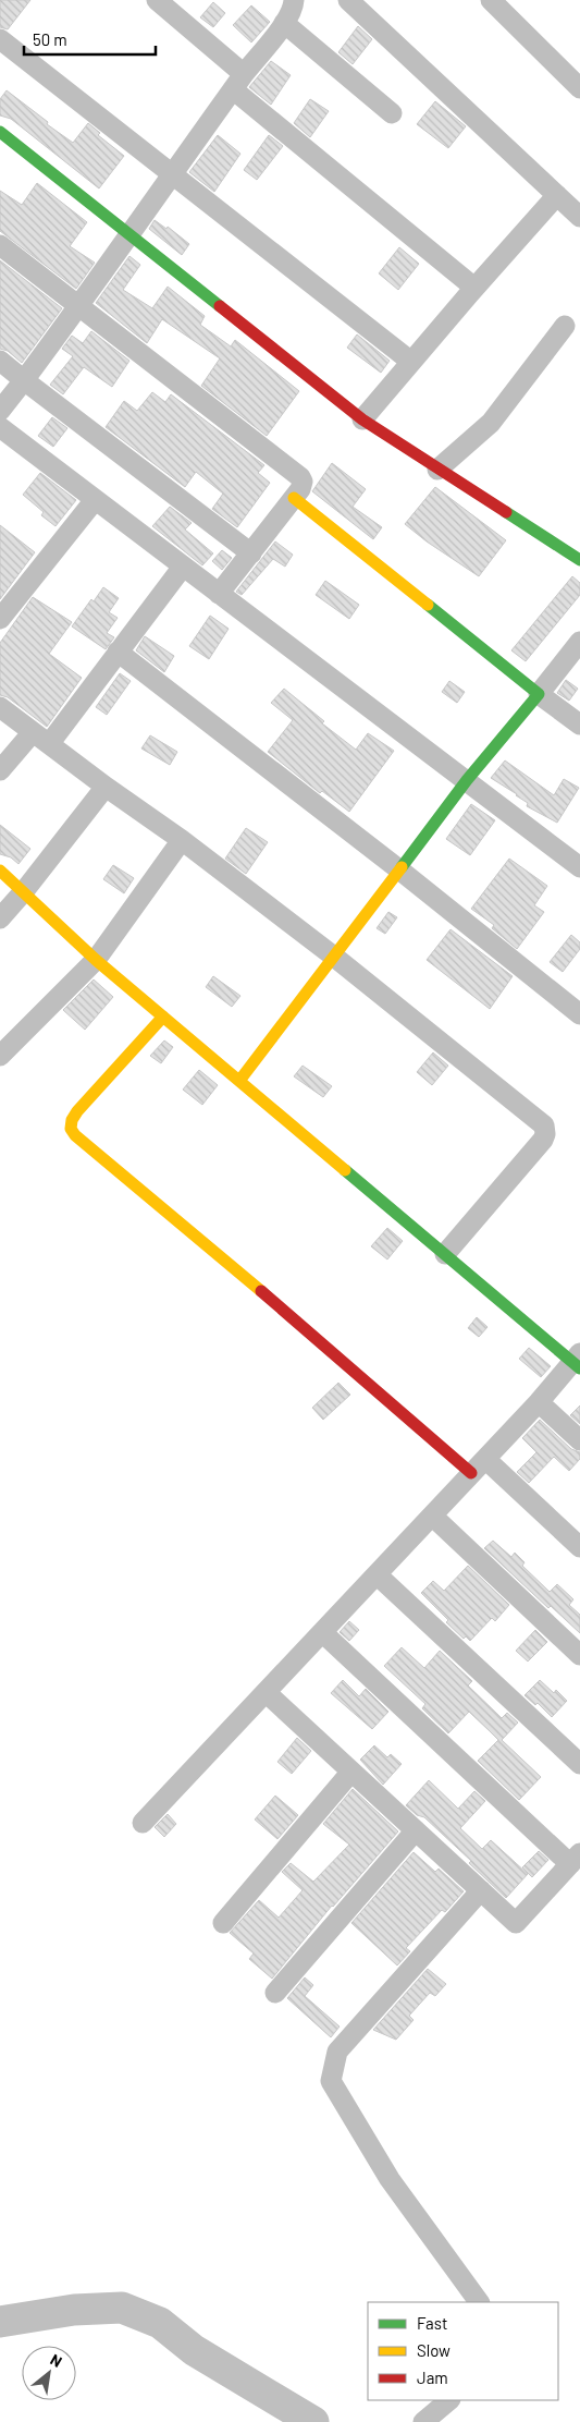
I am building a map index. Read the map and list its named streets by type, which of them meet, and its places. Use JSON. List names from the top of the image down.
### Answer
{
  "legend": ["Fast", "Slow", "Jam"],
  "scale_bar": "50 m",
  "north": "top right"
}
